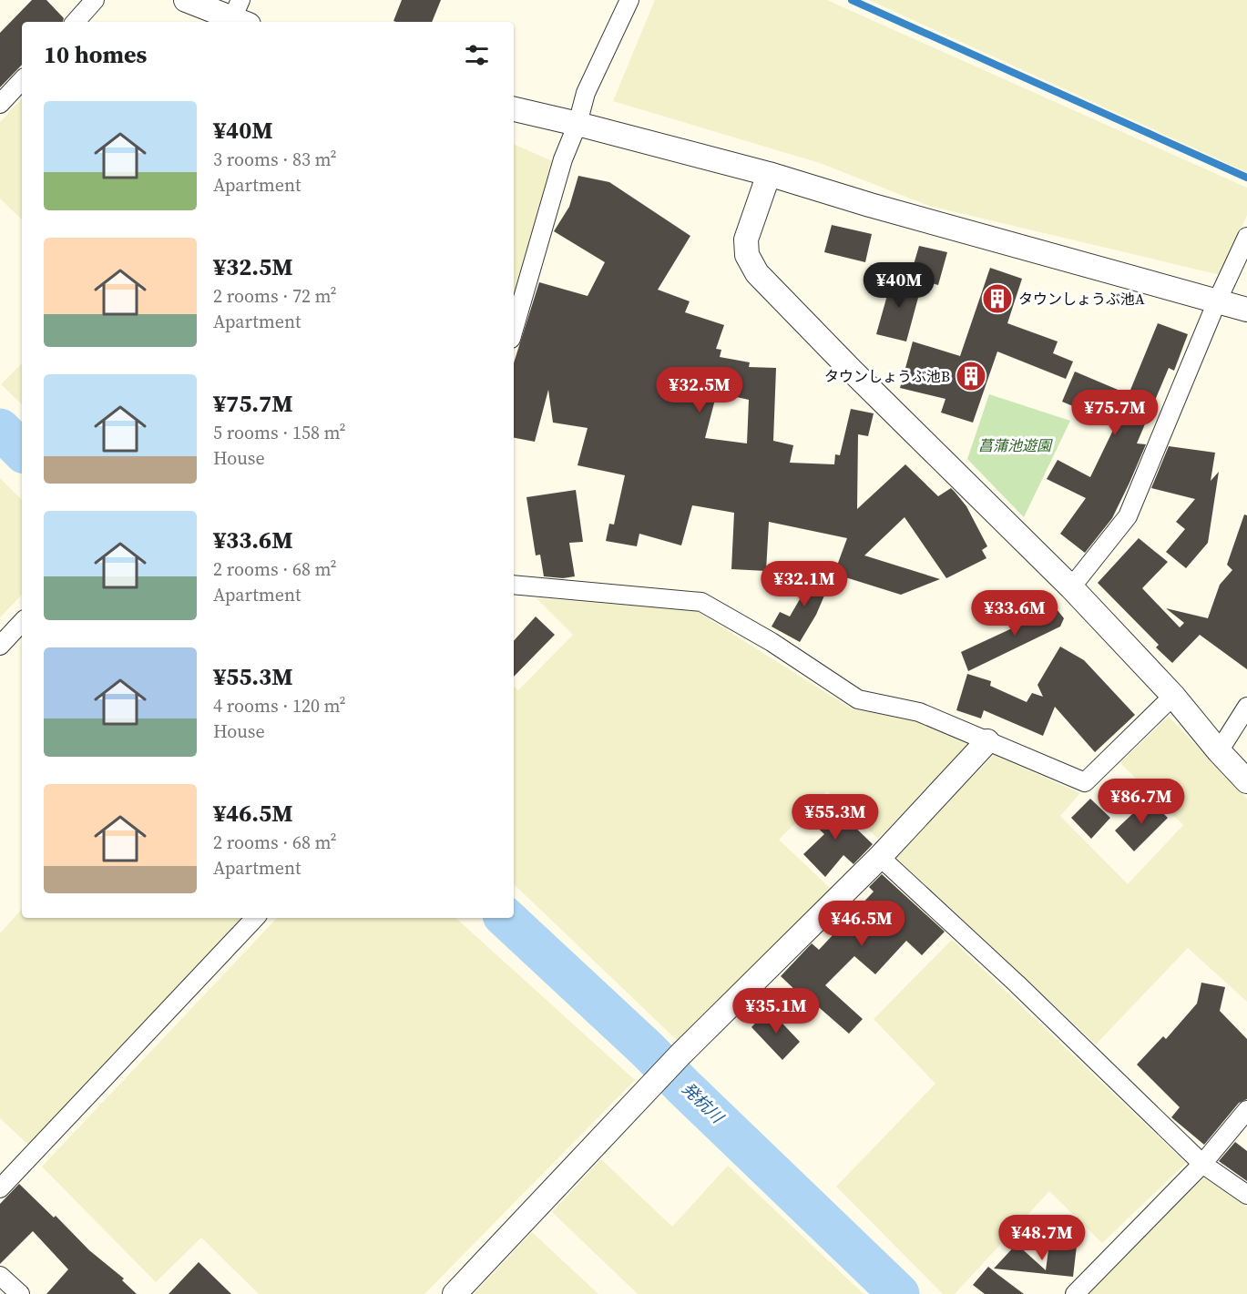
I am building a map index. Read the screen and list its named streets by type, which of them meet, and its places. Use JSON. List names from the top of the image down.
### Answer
{
  "water": ["発杭川"],
  "parks": ["菖蒲池遊園"],
  "places": {
    "building": ["タウンしょうぶ池A", "タウンしょうぶ池B"]
  },
  "page": {
    "heading": "10 homes",
    "list": [
      {
        "name": "¥40M",
        "note": "3 rooms · 83 m² · Apartment"
      },
      {
        "name": "¥32.5M",
        "note": "2 rooms · 72 m² · Apartment"
      },
      {
        "name": "¥75.7M",
        "note": "5 rooms · 158 m² · House"
      },
      {
        "name": "¥33.6M",
        "note": "2 rooms · 68 m² · Apartment"
      },
      {
        "name": "¥55.3M",
        "note": "4 rooms · 120 m² · House"
      },
      {
        "name": "¥46.5M",
        "note": "2 rooms · 68 m² · Apartment"
      }
    ],
    "price": [
      "¥40M",
      "¥32.5M",
      "¥75.7M",
      "¥32.1M",
      "¥33.6M",
      "¥86.7M",
      "¥55.3M",
      "¥46.5M",
      "¥35.1M",
      "¥48.7M"
    ]
  }
}
